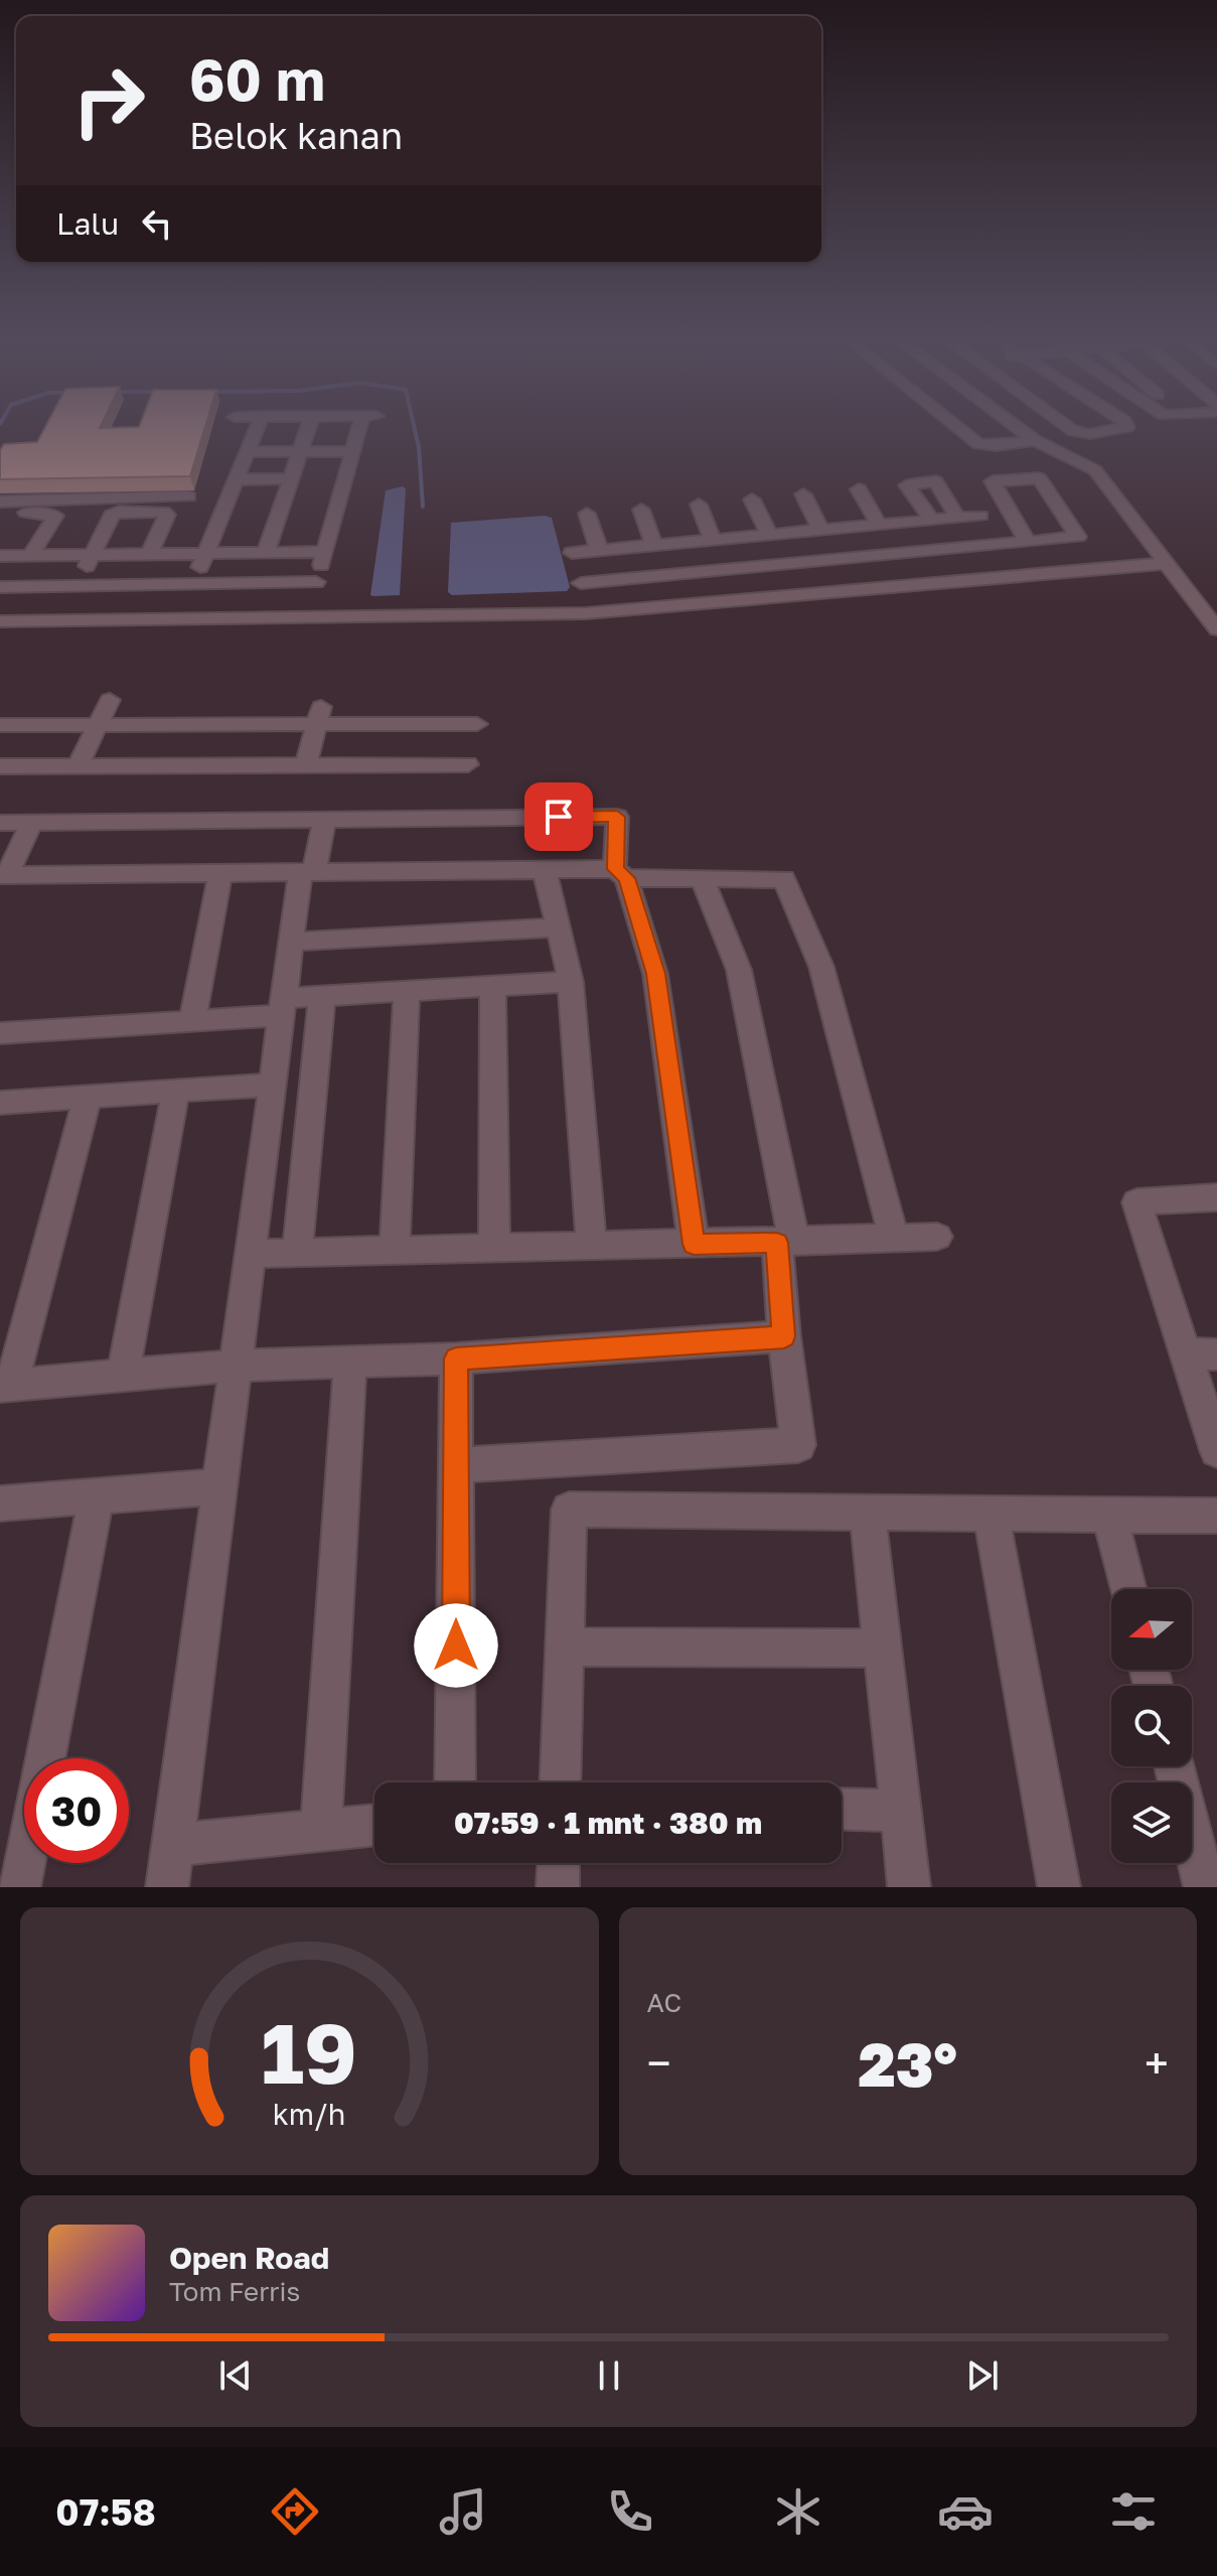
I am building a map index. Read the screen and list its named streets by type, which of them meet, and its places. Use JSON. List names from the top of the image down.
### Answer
{
  "north": "left",
  "page": {
    "turn": ["60 m", "Belok kanan"],
    "then": "Lalu",
    "limit": "30",
    "trip": "07:59 · 1 mnt · 380 m",
    "tile": "AC",
    "heat": ["−", "23°", "+"],
    "song": ["Open Road", "Tom Ferris"],
    "tabs": "07:58",
    "gauge": ["19", "km/h"]
  }
}
